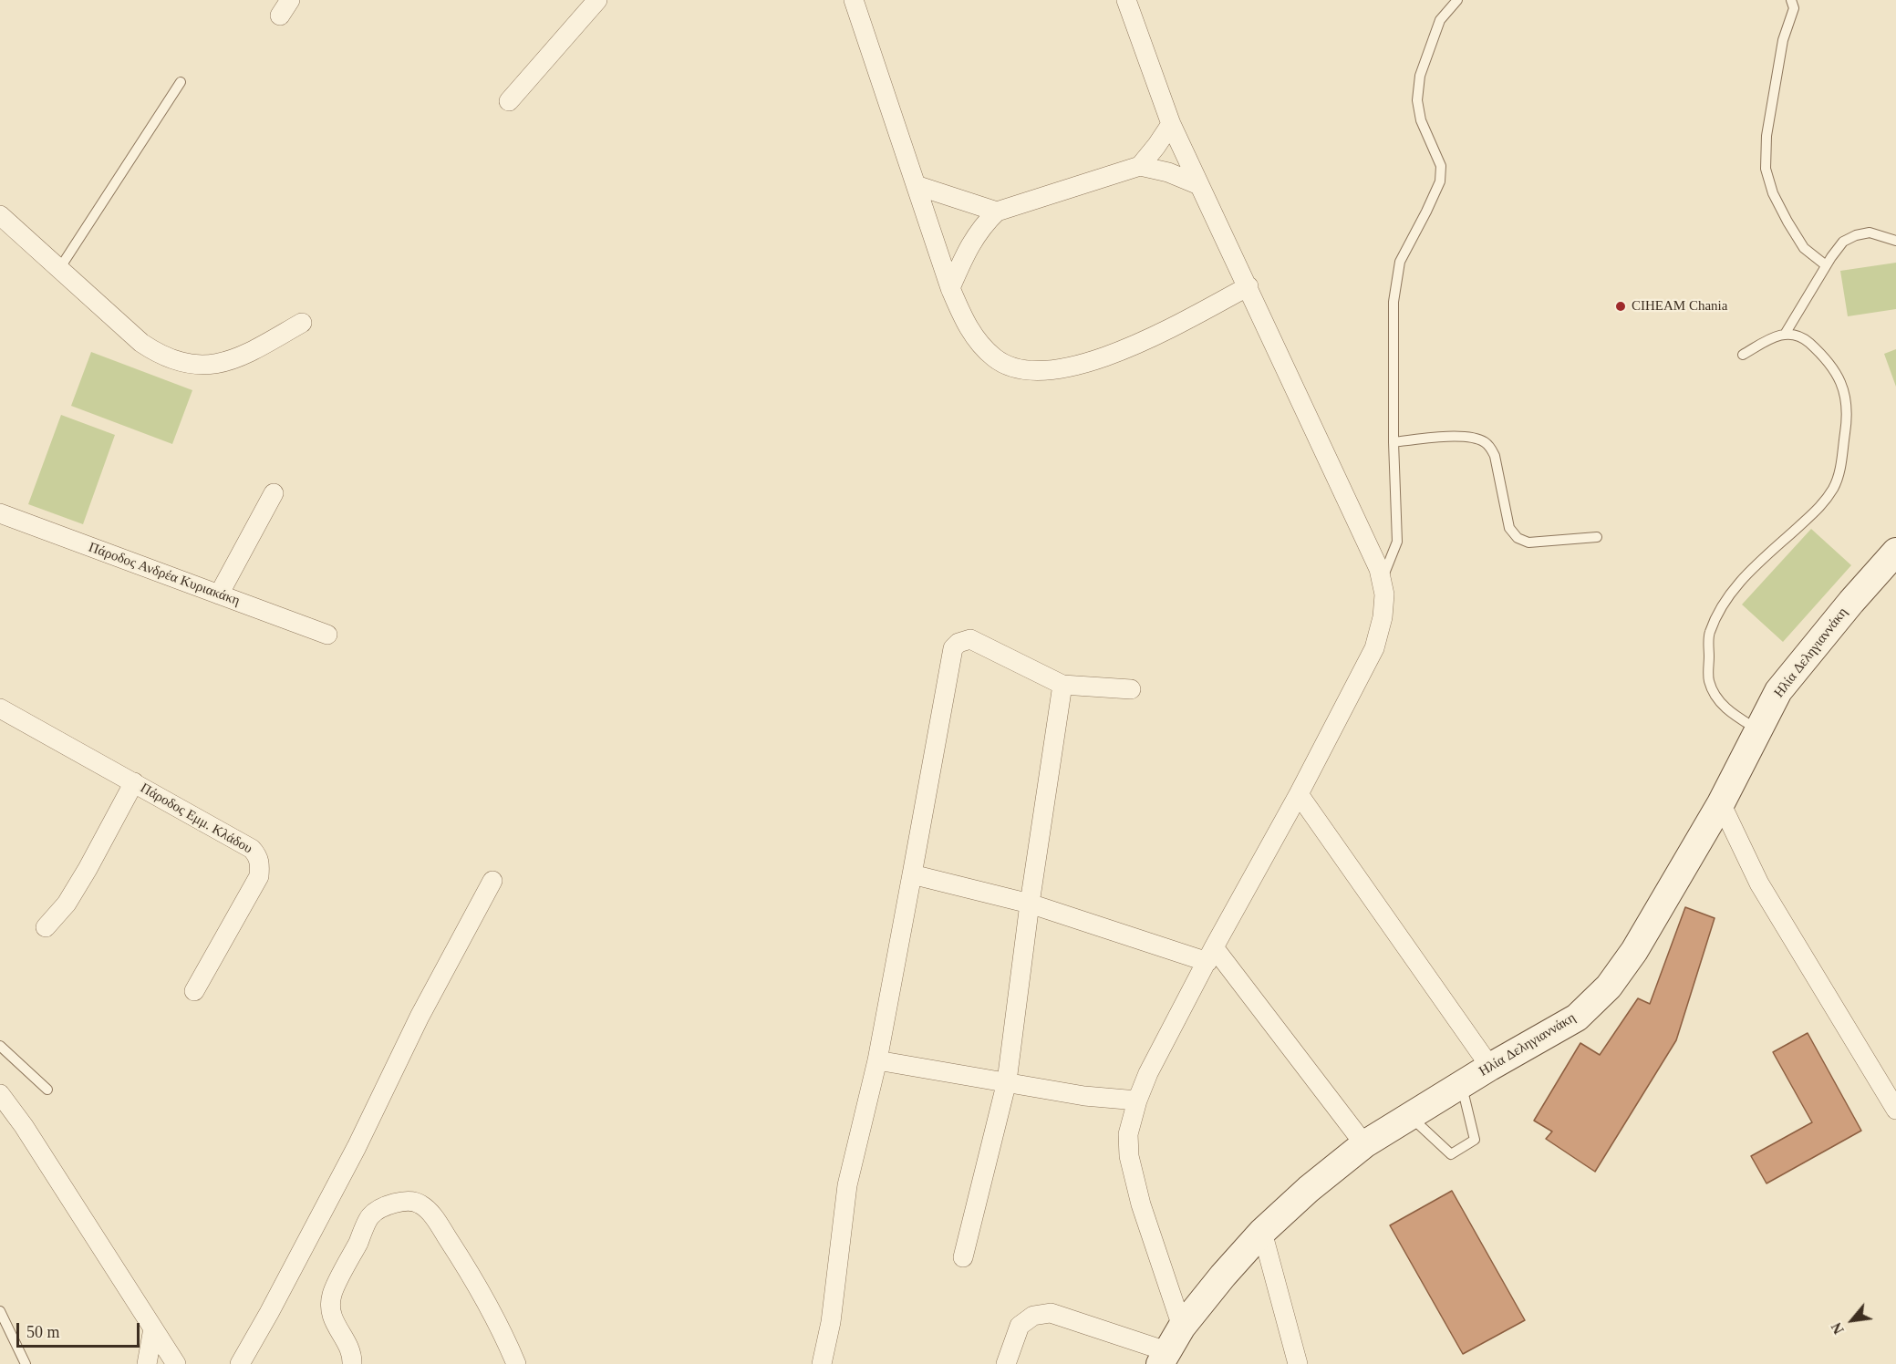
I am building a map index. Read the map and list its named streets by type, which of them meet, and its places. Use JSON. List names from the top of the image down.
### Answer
{
  "streets": {
    "street": ["Πάροδος Ανδρέα Κυριακάκη", "Ηλία Δεληγιαννάκη", "Πάροδος Εμμ. Κλάδου"]
  },
  "places": ["CIHEAM Chania"],
  "scale_bar": "50 m",
  "north": "bottom left"
}
